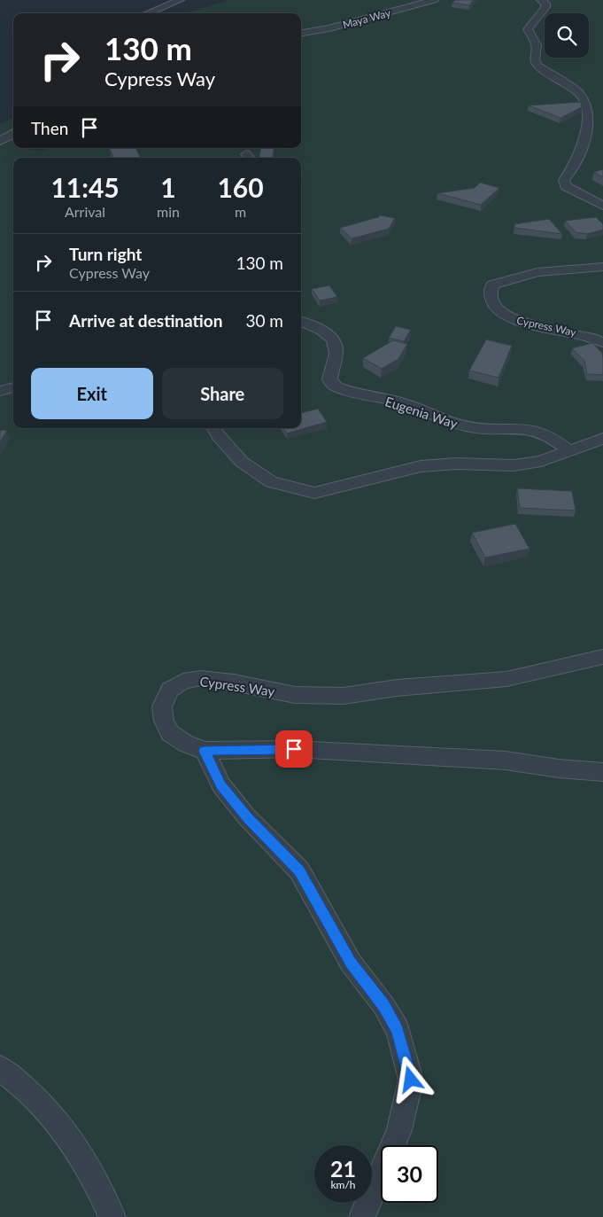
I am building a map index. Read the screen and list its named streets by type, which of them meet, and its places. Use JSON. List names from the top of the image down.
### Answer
{
  "streets": {
    "street": ["Maya Way", "Cypress Way", "Eugenia Way"]
  },
  "page": {
    "turn": ["130 m", "Cypress Way"],
    "then": "Then",
    "eta": [
      "11:45",
      "Arrival",
      "1",
      "min",
      "160",
      "m"
    ],
    "list": [
      {
        "name": "Turn right",
        "note": "Cypress Way",
        "value": "130 m"
      },
      {
        "name": "Arrive at destination",
        "value": "30 m"
      }
    ],
    "buttons": ["Exit", "Share"],
    "speed": "21 km/h",
    "limit": "30"
  }
}
